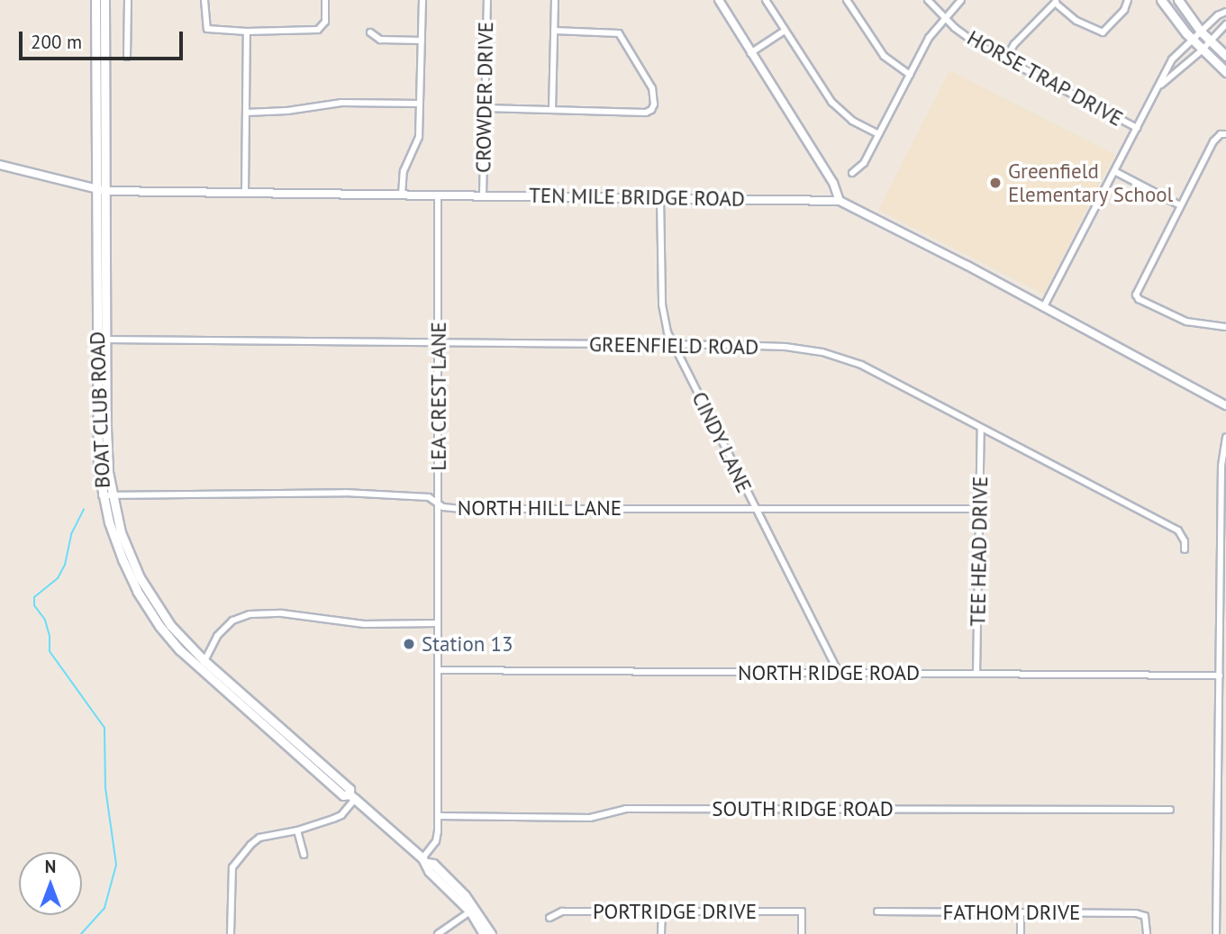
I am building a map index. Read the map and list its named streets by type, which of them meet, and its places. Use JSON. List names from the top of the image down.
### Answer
{
  "streets": {
    "main road": ["BOAT CLUB ROAD"],
    "street": [
      "HORSE TRAP DRIVE",
      "CROWDER DRIVE",
      "TEN MILE BRIDGE ROAD",
      "GREENFIELD ROAD",
      "LEA CREST LANE",
      "CINDY LANE",
      "NORTH HILL LANE",
      "TEE HEAD DRIVE",
      "NORTH RIDGE ROAD",
      "SOUTH RIDGE ROAD",
      "PORTRIDGE DRIVE",
      "FATHOM DRIVE"
    ]
  },
  "crossings": [
    ["CROWDER DRIVE", "TEN MILE BRIDGE ROAD"],
    ["TEN MILE BRIDGE ROAD", "LEA CREST LANE"],
    ["TEN MILE BRIDGE ROAD", "BOAT CLUB ROAD"],
    ["TEN MILE BRIDGE ROAD", "CINDY LANE"],
    ["GREENFIELD ROAD", "LEA CREST LANE"],
    ["GREENFIELD ROAD", "BOAT CLUB ROAD"],
    ["GREENFIELD ROAD", "CINDY LANE"],
    ["GREENFIELD ROAD", "TEE HEAD DRIVE"],
    ["LEA CREST LANE", "BOAT CLUB ROAD"],
    ["LEA CREST LANE", "NORTH HILL LANE"],
    ["LEA CREST LANE", "NORTH RIDGE ROAD"],
    ["LEA CREST LANE", "SOUTH RIDGE ROAD"],
    ["BOAT CLUB ROAD", "NORTH HILL LANE"],
    ["CINDY LANE", "NORTH HILL LANE"],
    ["CINDY LANE", "NORTH RIDGE ROAD"],
    ["NORTH HILL LANE", "TEE HEAD DRIVE"],
    ["TEE HEAD DRIVE", "NORTH RIDGE ROAD"]
  ],
  "places": ["Greenfield Elementary School", "Station 13"],
  "scale_bar": "200 m",
  "north": "top"
}
